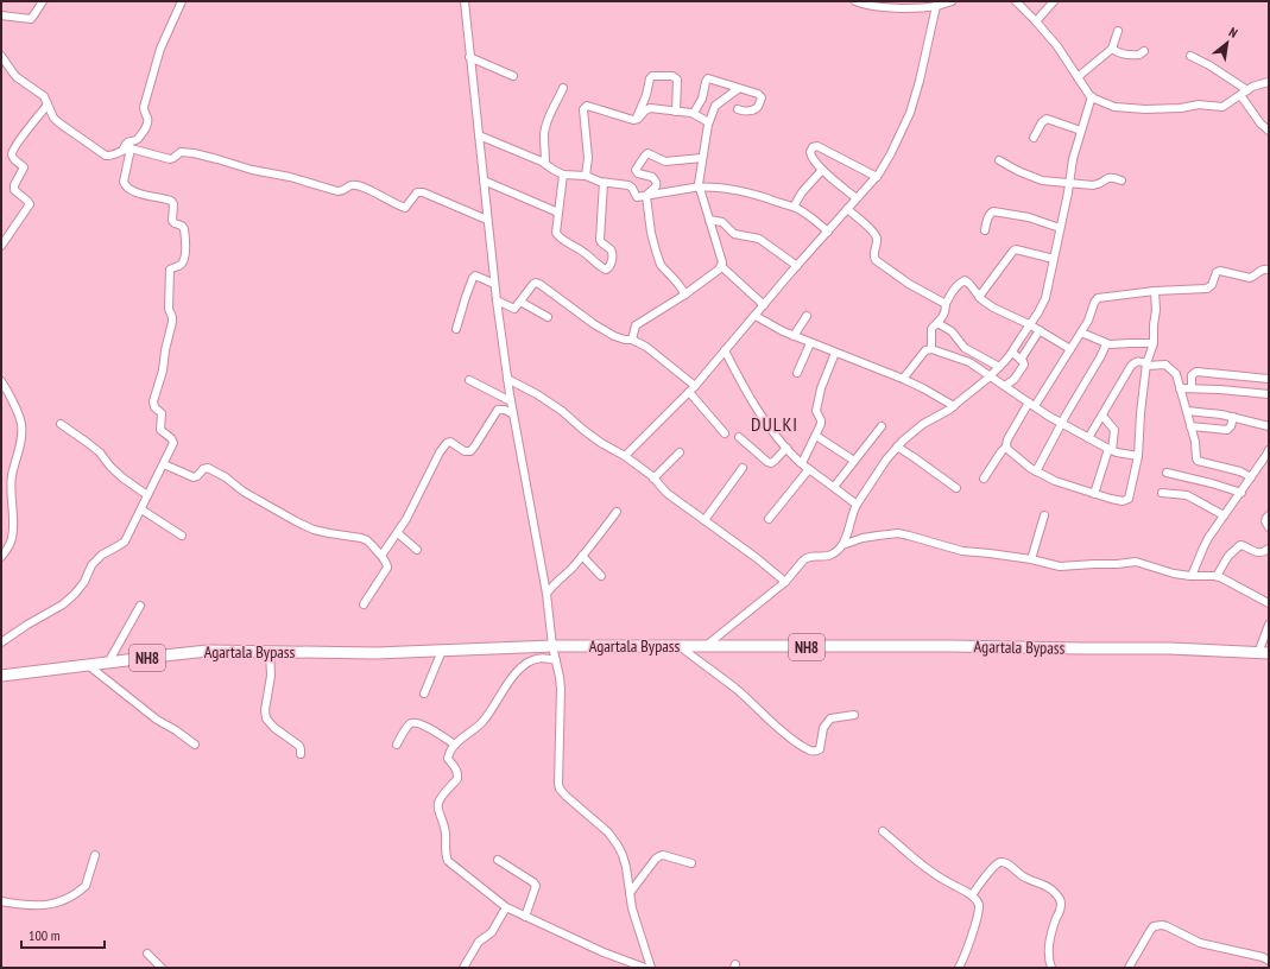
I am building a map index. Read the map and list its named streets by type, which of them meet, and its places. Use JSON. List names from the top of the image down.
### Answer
{
  "streets": {
    "highway": ["Agartala Bypass", "NH8"]
  },
  "districts": ["DULKI"],
  "scale_bar": "100 m",
  "north": "top right"
}
